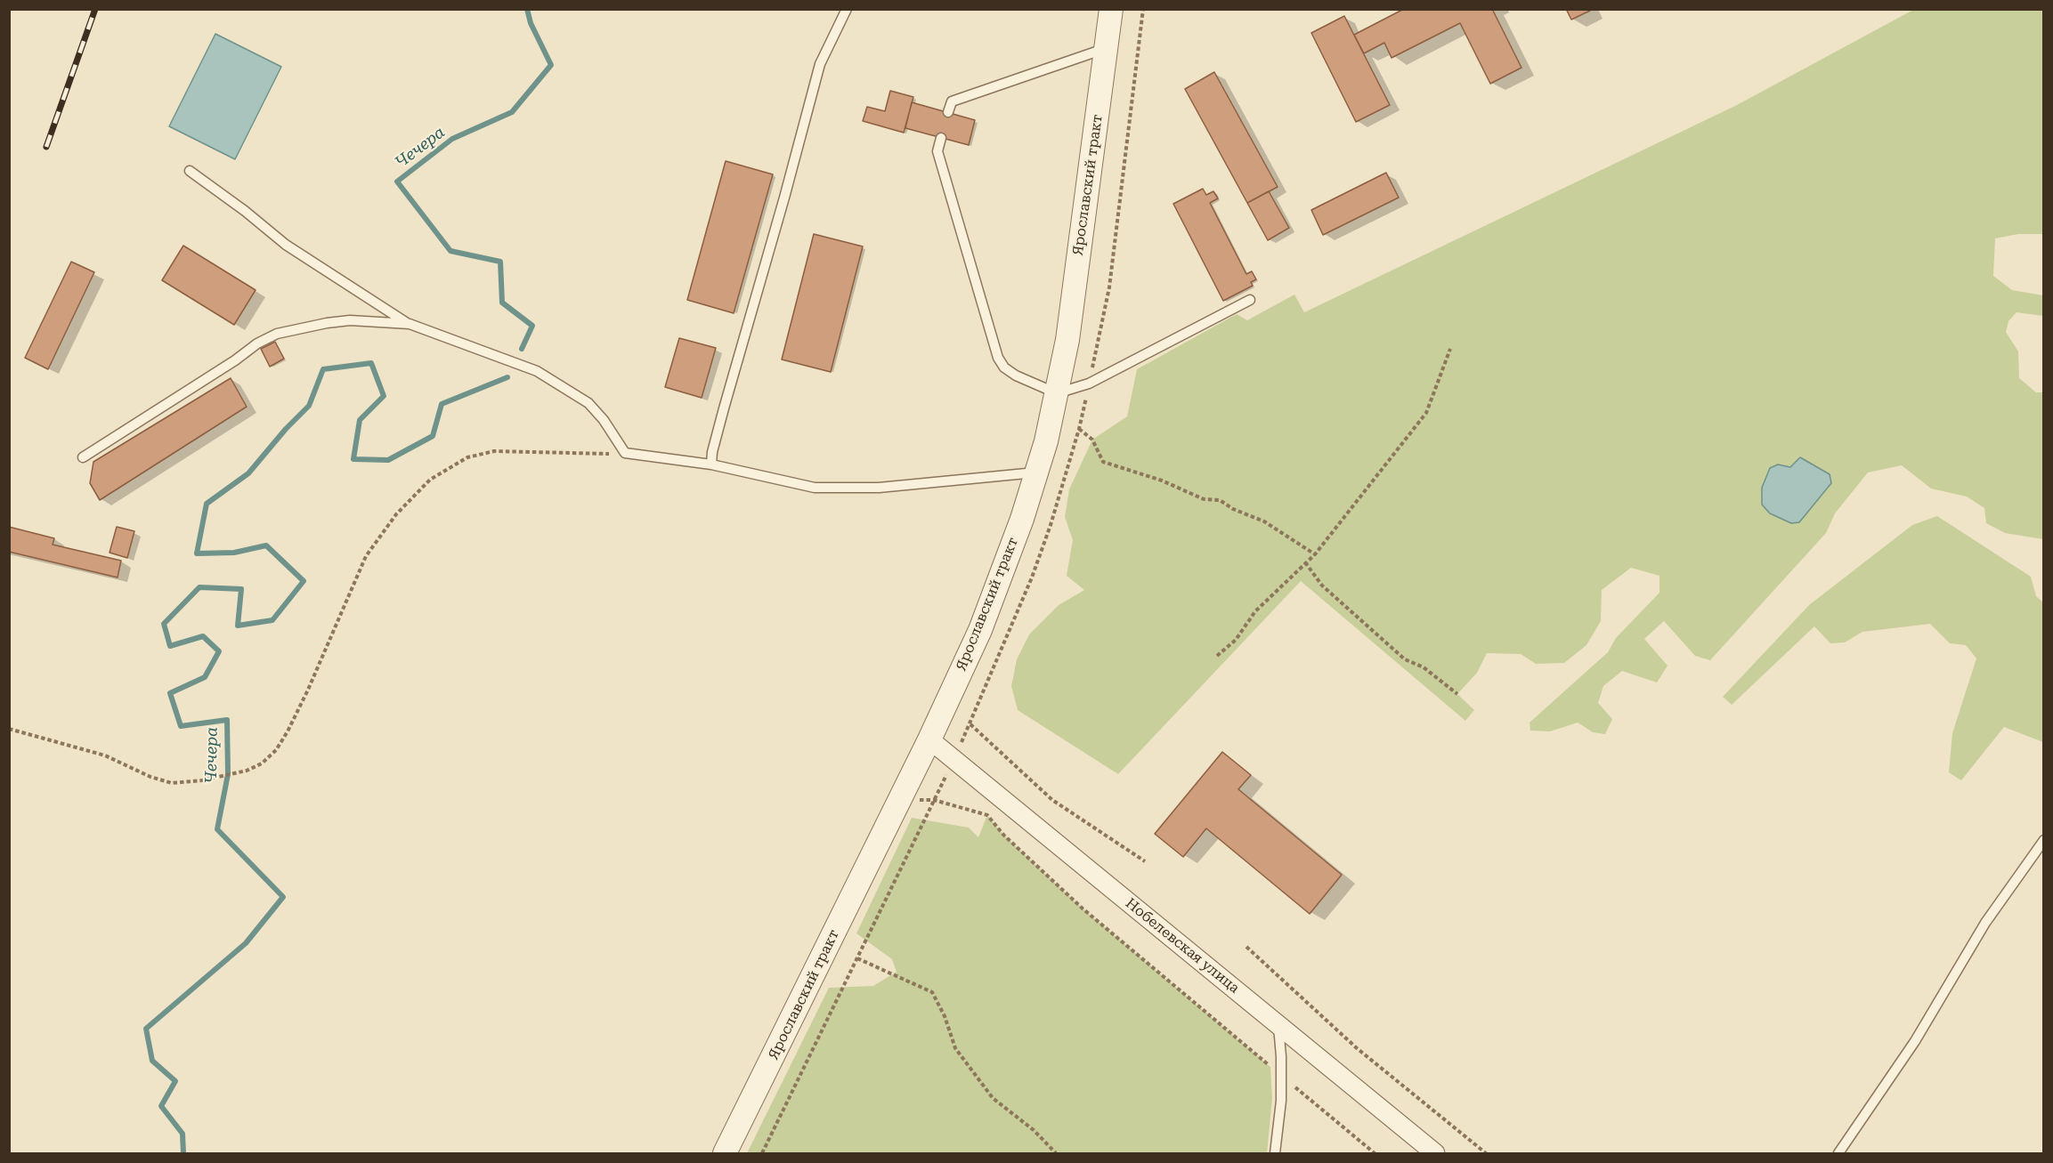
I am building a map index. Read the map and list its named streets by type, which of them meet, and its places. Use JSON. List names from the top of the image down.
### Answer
{
  "streets": {
    "street": ["Ярославский тракт", "Нобелевская улица"]
  },
  "crossings": [
    ["Ярославский тракт", "Нобелевская улица"]
  ],
  "water": ["Чечера"]
}
